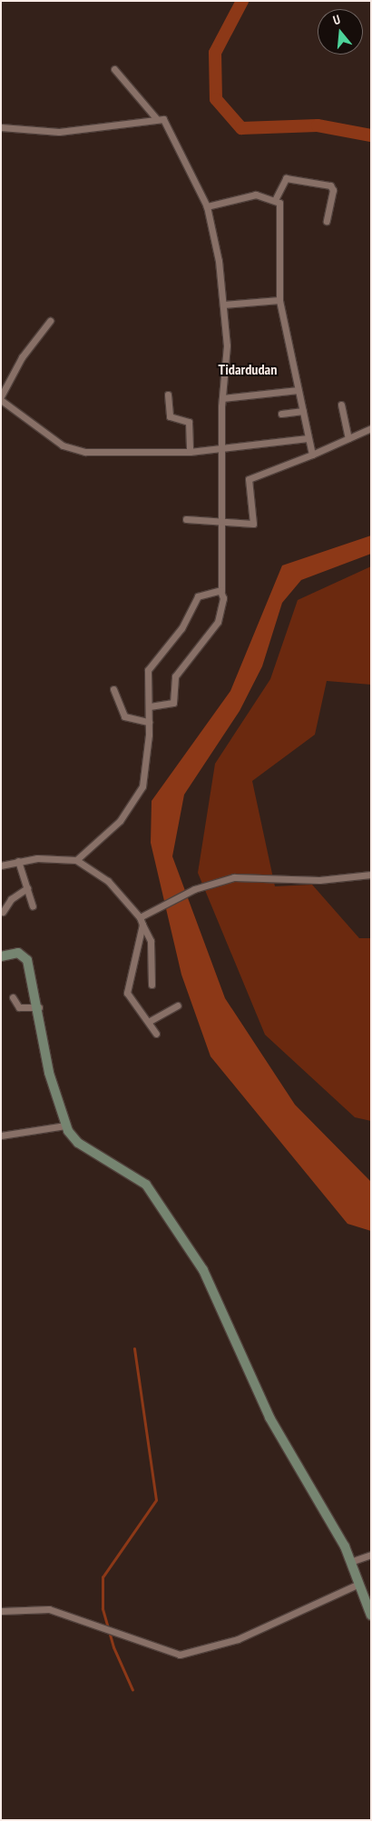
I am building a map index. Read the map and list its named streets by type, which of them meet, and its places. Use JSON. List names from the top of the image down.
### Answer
{
  "districts": ["Tidardudan"],
  "north": "top"
}
